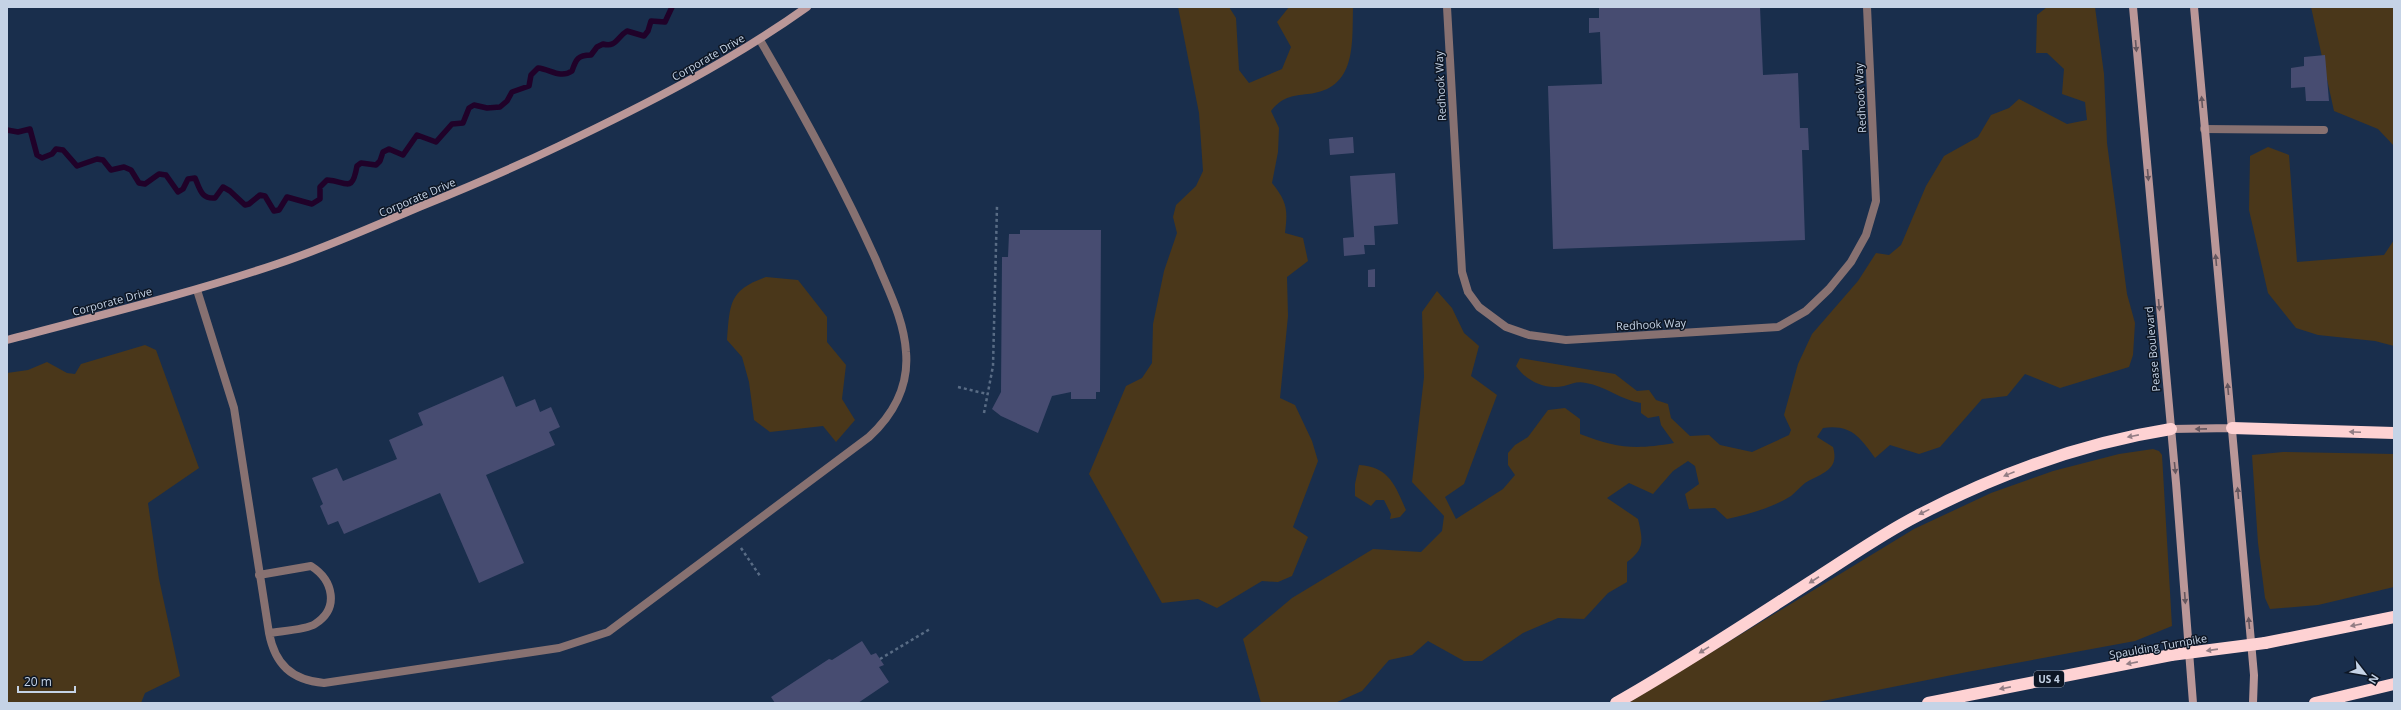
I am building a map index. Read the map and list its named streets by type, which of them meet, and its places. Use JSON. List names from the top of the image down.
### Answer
{
  "streets": {
    "highway": ["Spaulding Turnpike", "US 4"],
    "street": ["Corporate Drive", "Pease Boulevard"],
    "lane": ["Redhook Way"]
  },
  "one_way": ["Spaulding Turnpike"],
  "scale_bar": "20 m",
  "north": "bottom right"
}
